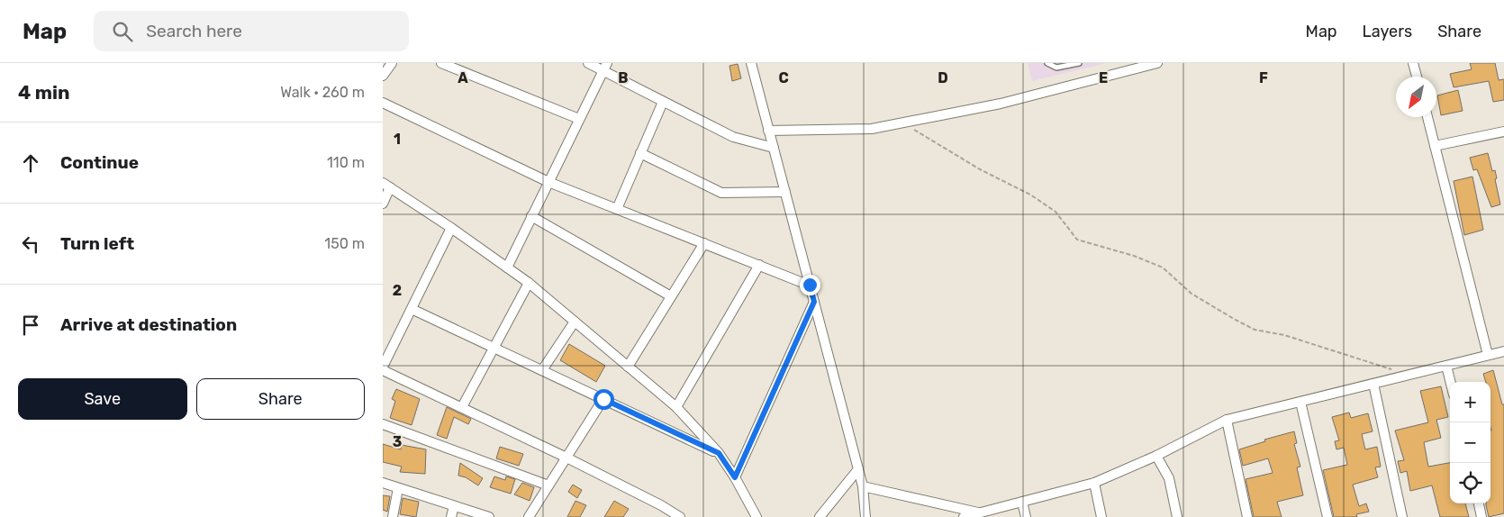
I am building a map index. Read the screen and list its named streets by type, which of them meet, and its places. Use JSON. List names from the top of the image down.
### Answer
{
  "north": "bottom left",
  "page": {
    "header": "Map",
    "search": "Search here",
    "nav": ["Map", "Layers", "Share"],
    "heading": ["4 min", "Walk · 260 m"],
    "list": [
      ["Continue", "110 m"],
      ["Turn left", "150 m"],
      "Arrive at destination"
    ],
    "buttons": ["Save", "Share"],
    "map_buttons": ["+", "−"]
  },
  "grid": {
    "columns": [
      "A",
      "B",
      "C",
      "D",
      "E",
      "F"
    ],
    "rows": ["1", "2", "3"]
  }
}
